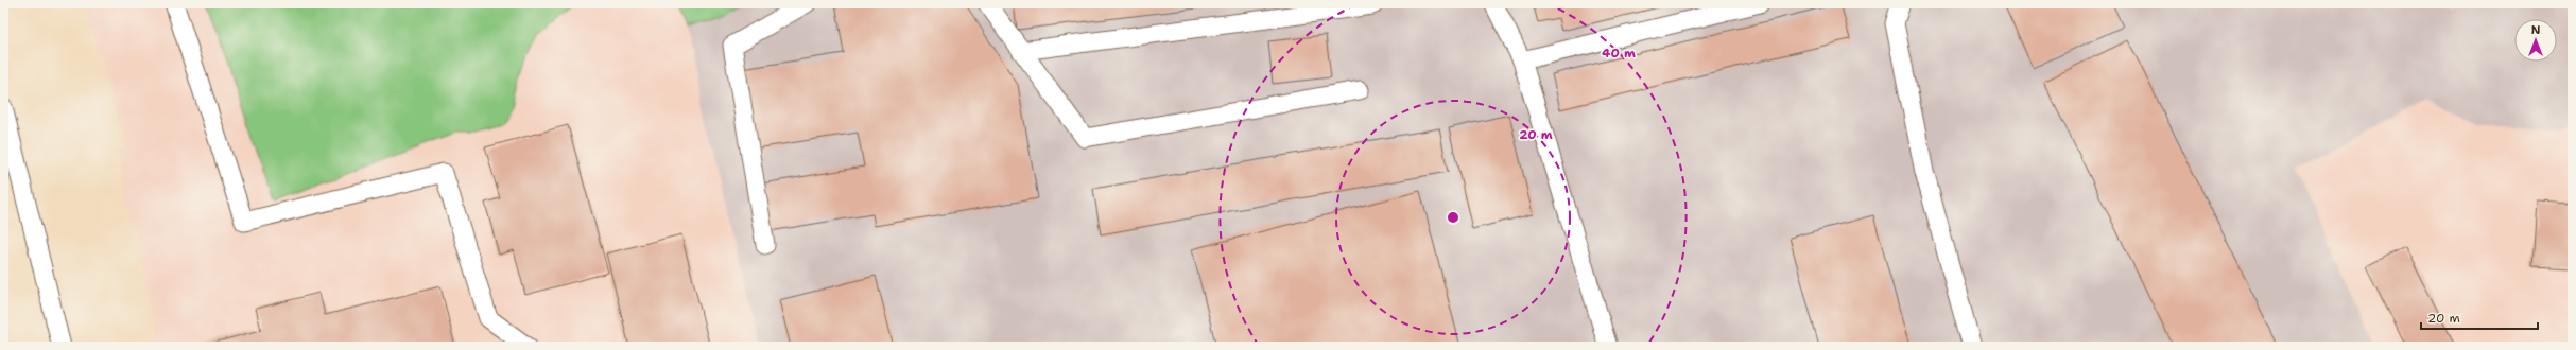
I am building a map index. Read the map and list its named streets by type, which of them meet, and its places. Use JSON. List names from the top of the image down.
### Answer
{
  "scale_bar": "20 m",
  "north": "top",
  "rings": ["40 m", "20 m"]
}
